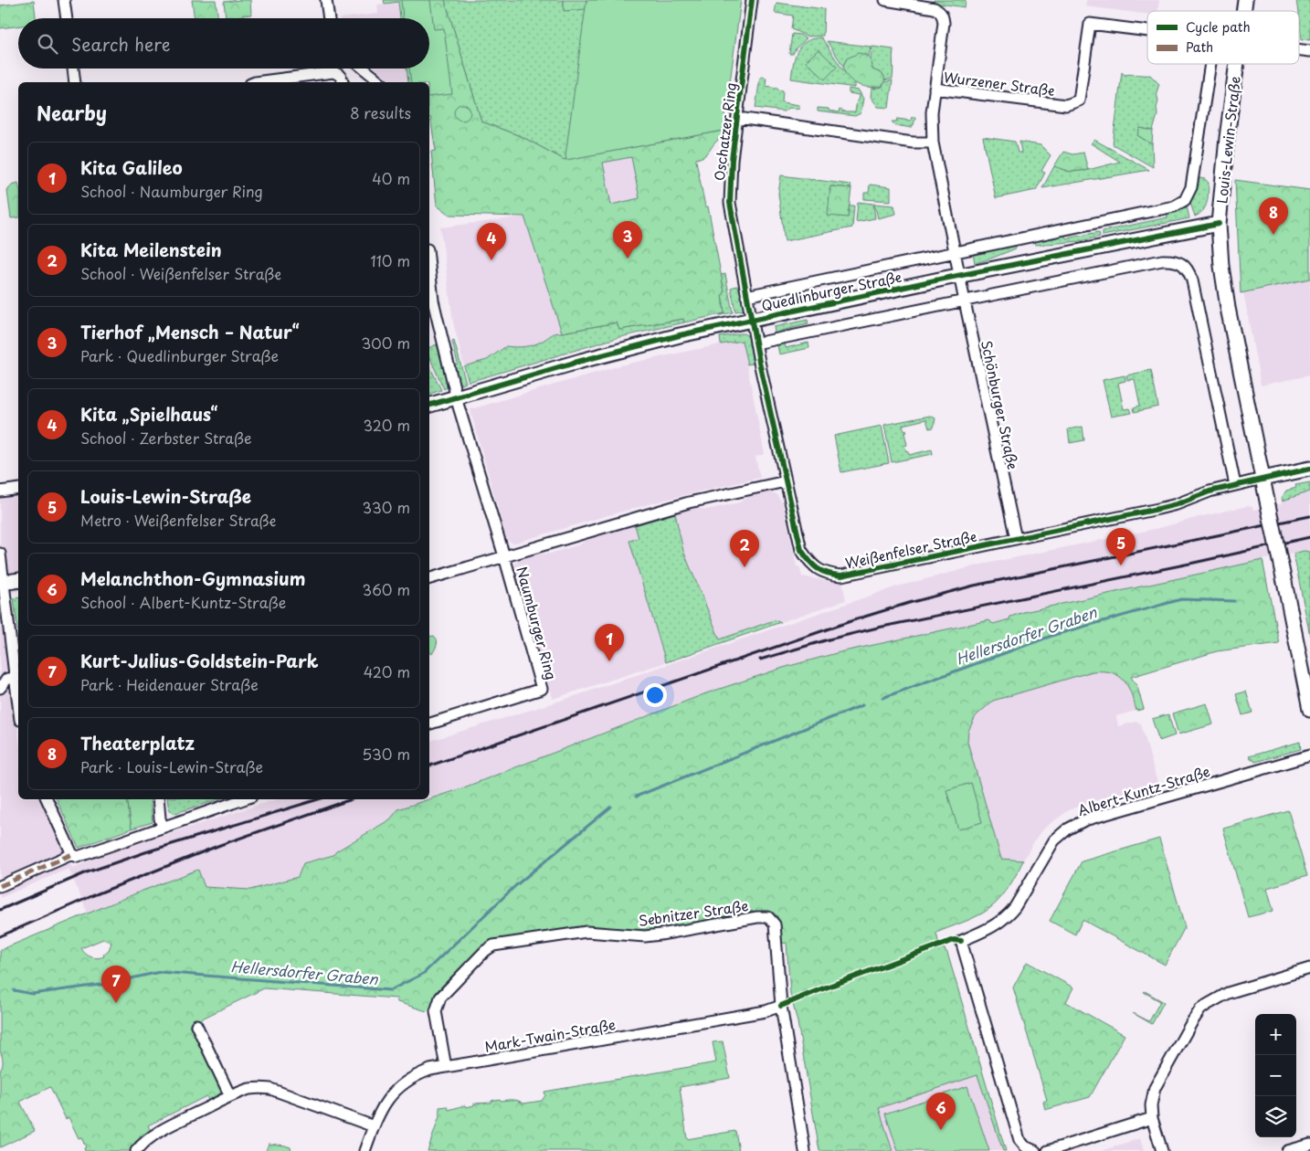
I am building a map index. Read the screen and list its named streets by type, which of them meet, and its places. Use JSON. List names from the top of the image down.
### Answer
{
  "streets": {
    "street": [
      "Wurzener Straße",
      "Oschatzer Ring",
      "Louis-Lewin-Straße",
      "Quedlinburger Straße",
      "Schönburger Straße",
      "Weißenfelser Straße",
      "Naumburger Ring",
      "Albert-Kuntz-Straße",
      "Sebnitzer Straße",
      "Mark-Twain-Straße"
    ]
  },
  "crossings": [
    ["Oschatzer Ring", "Quedlinburger Straße"],
    ["Oschatzer Ring", "Weißenfelser Straße"],
    ["Louis-Lewin-Straße", "Quedlinburger Straße"],
    ["Louis-Lewin-Straße", "Weißenfelser Straße"],
    ["Quedlinburger Straße", "Schönburger Straße"],
    ["Quedlinburger Straße", "Weißenfelser Straße"],
    ["Quedlinburger Straße", "Naumburger Ring"],
    ["Schönburger Straße", "Weißenfelser Straße"],
    ["Weißenfelser Straße", "Naumburger Ring"],
    ["Sebnitzer Straße", "Mark-Twain-Straße"]
  ],
  "water": ["Hellersdorfer Graben"],
  "legend": ["Cycle path", "Path"],
  "page": {
    "search": "Search here",
    "heading": ["Nearby", "8 results"],
    "list": [
      {
        "mark": "1",
        "name": "Kita Galileo",
        "note": "School · Naumburger Ring",
        "value": "40 m"
      },
      {
        "mark": "2",
        "name": "Kita Meilenstein",
        "note": "School · Weißenfelser Straße",
        "value": "110 m"
      },
      {
        "mark": "3",
        "name": "Tierhof „Mensch – Natur“",
        "note": "Park · Quedlinburger Straße",
        "value": "300 m"
      },
      {
        "mark": "4",
        "name": "Kita „Spielhaus“",
        "note": "School · Zerbster Straße",
        "value": "320 m"
      },
      {
        "mark": "5",
        "name": "Louis-Lewin-Straße",
        "note": "Metro · Weißenfelser Straße",
        "value": "330 m"
      },
      {
        "mark": "6",
        "name": "Melanchthon-Gymnasium",
        "note": "School · Albert-Kuntz-Straße",
        "value": "360 m"
      },
      {
        "mark": "7",
        "name": "Kurt-Julius-Goldstein-Park",
        "note": "Park · Heidenauer Straße",
        "value": "420 m"
      },
      {
        "mark": "8",
        "name": "Theaterplatz",
        "note": "Park · Louis-Lewin-Straße",
        "value": "530 m"
      }
    ],
    "pins": [
      "8",
      "3",
      "4",
      "5",
      "2",
      "1",
      "7",
      "6"
    ],
    "map_buttons": ["+", "−"]
  }
}
